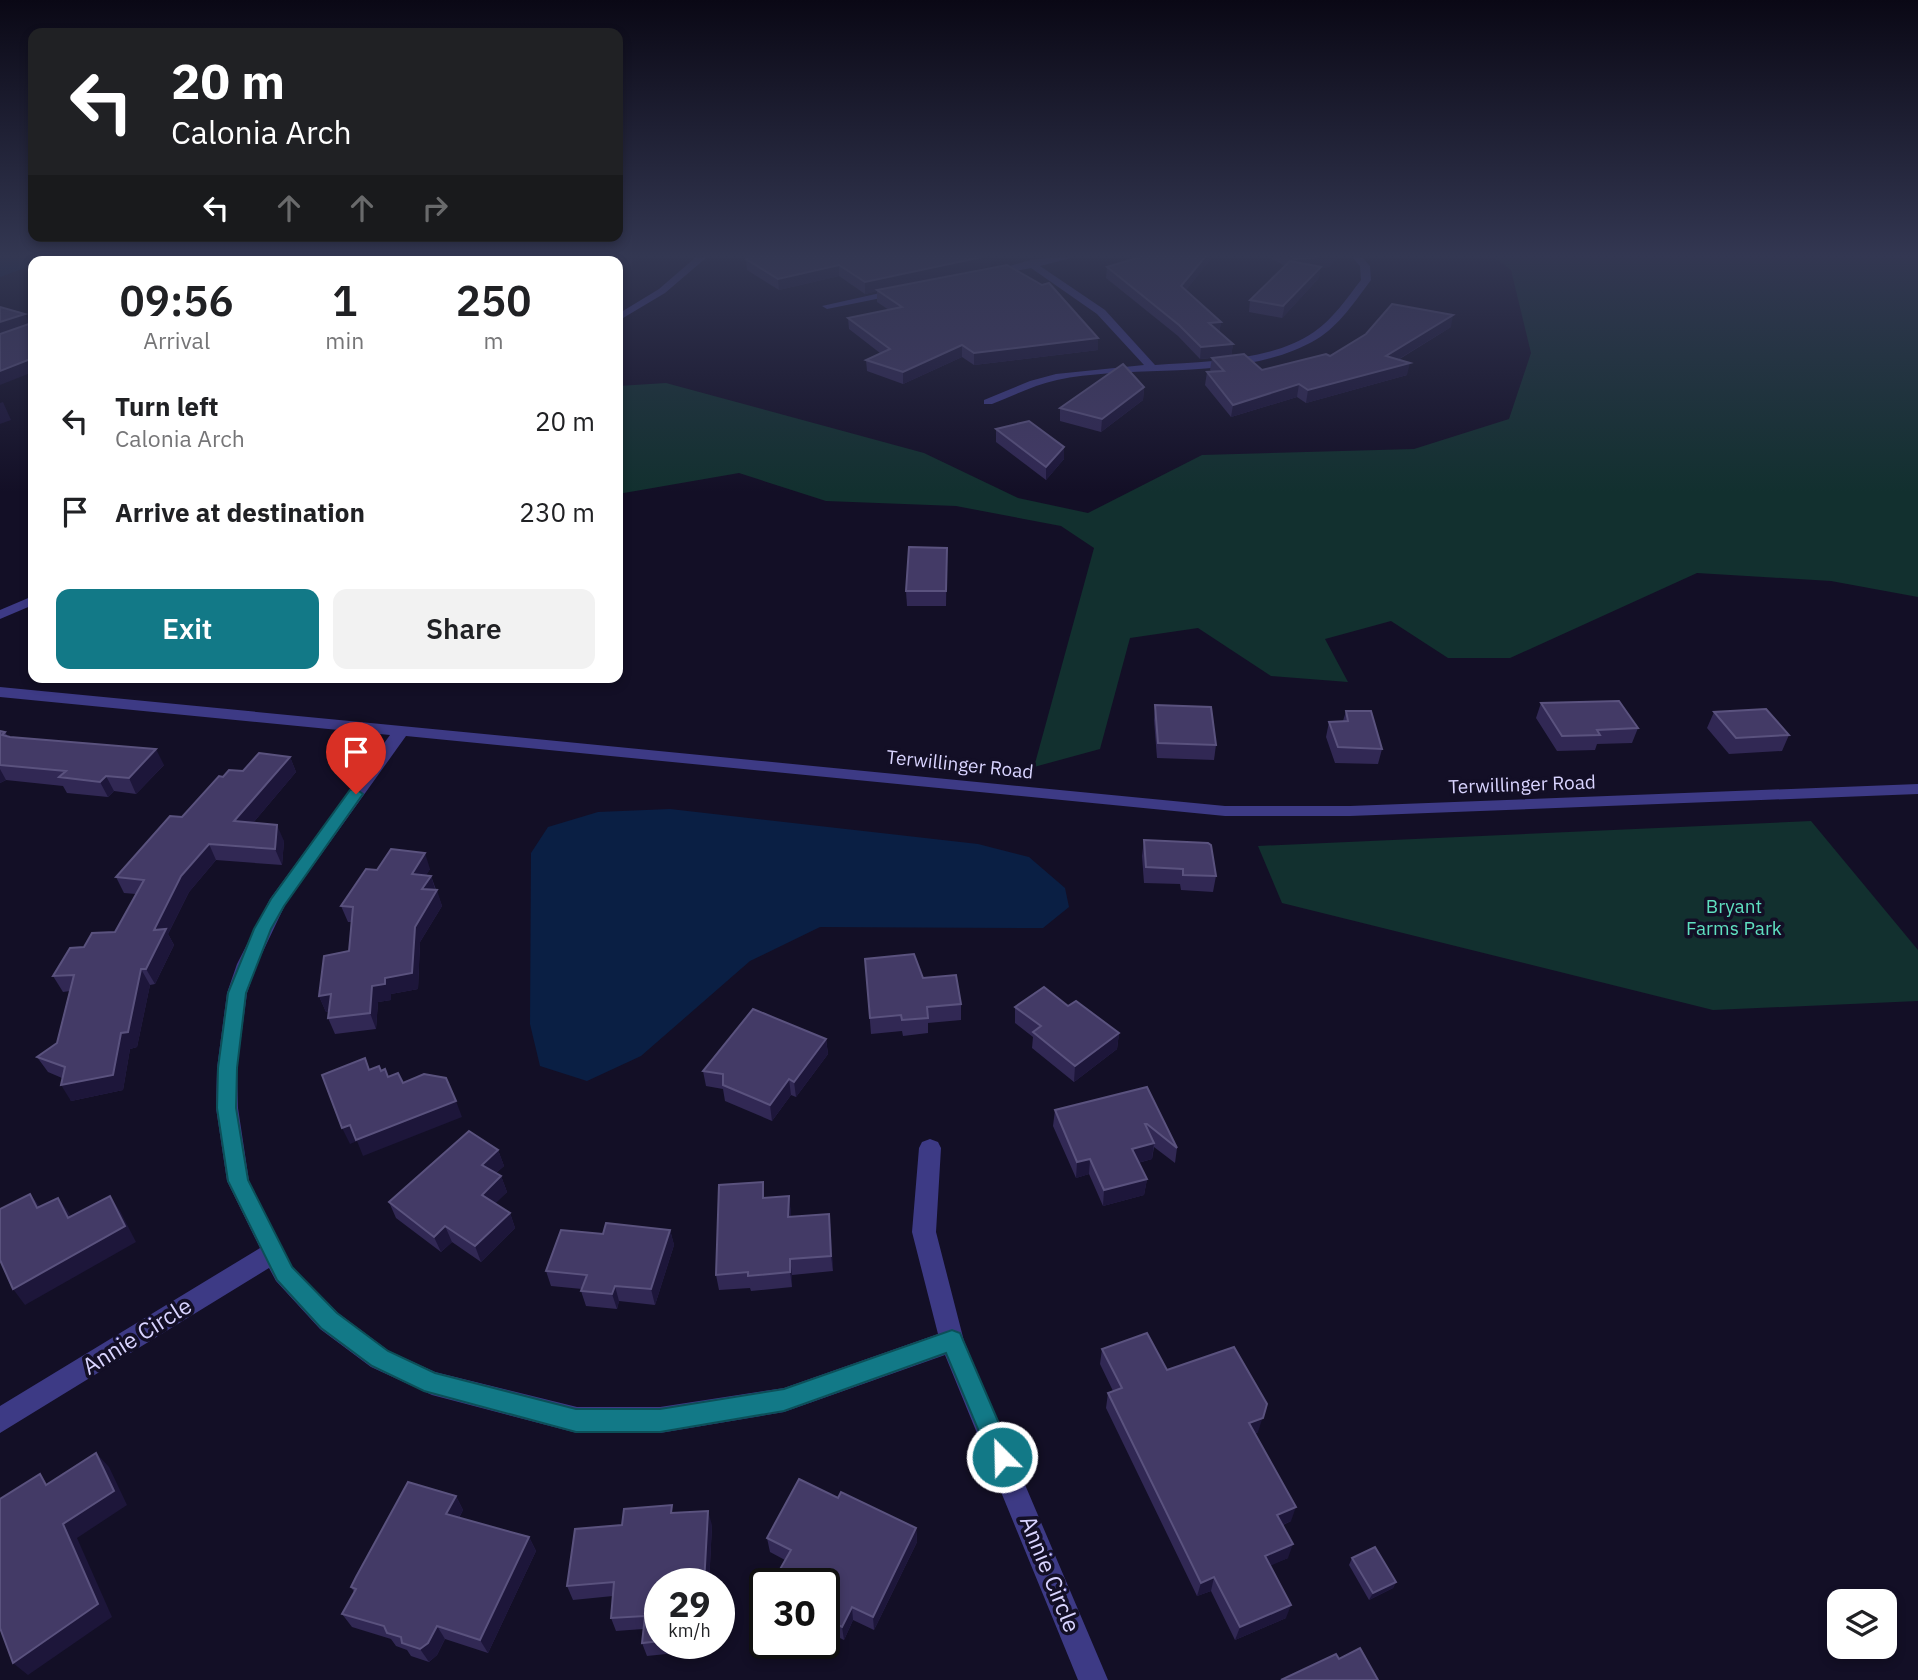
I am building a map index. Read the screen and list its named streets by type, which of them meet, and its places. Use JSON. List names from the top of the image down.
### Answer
{
  "streets": {
    "street": ["Terwillinger Road", "Annie Circle"]
  },
  "parks": ["Bryant Farms Park"],
  "page": {
    "turn": ["20 m", "Calonia Arch"],
    "eta": [
      "09:56",
      "Arrival",
      "1",
      "min",
      "250",
      "m"
    ],
    "list": [
      {
        "name": "Turn left",
        "note": "Calonia Arch",
        "value": "20 m"
      },
      {
        "name": "Arrive at destination",
        "value": "230 m"
      }
    ],
    "buttons": ["Exit", "Share"],
    "speed": "29 km/h",
    "limit": "30"
  }
}
